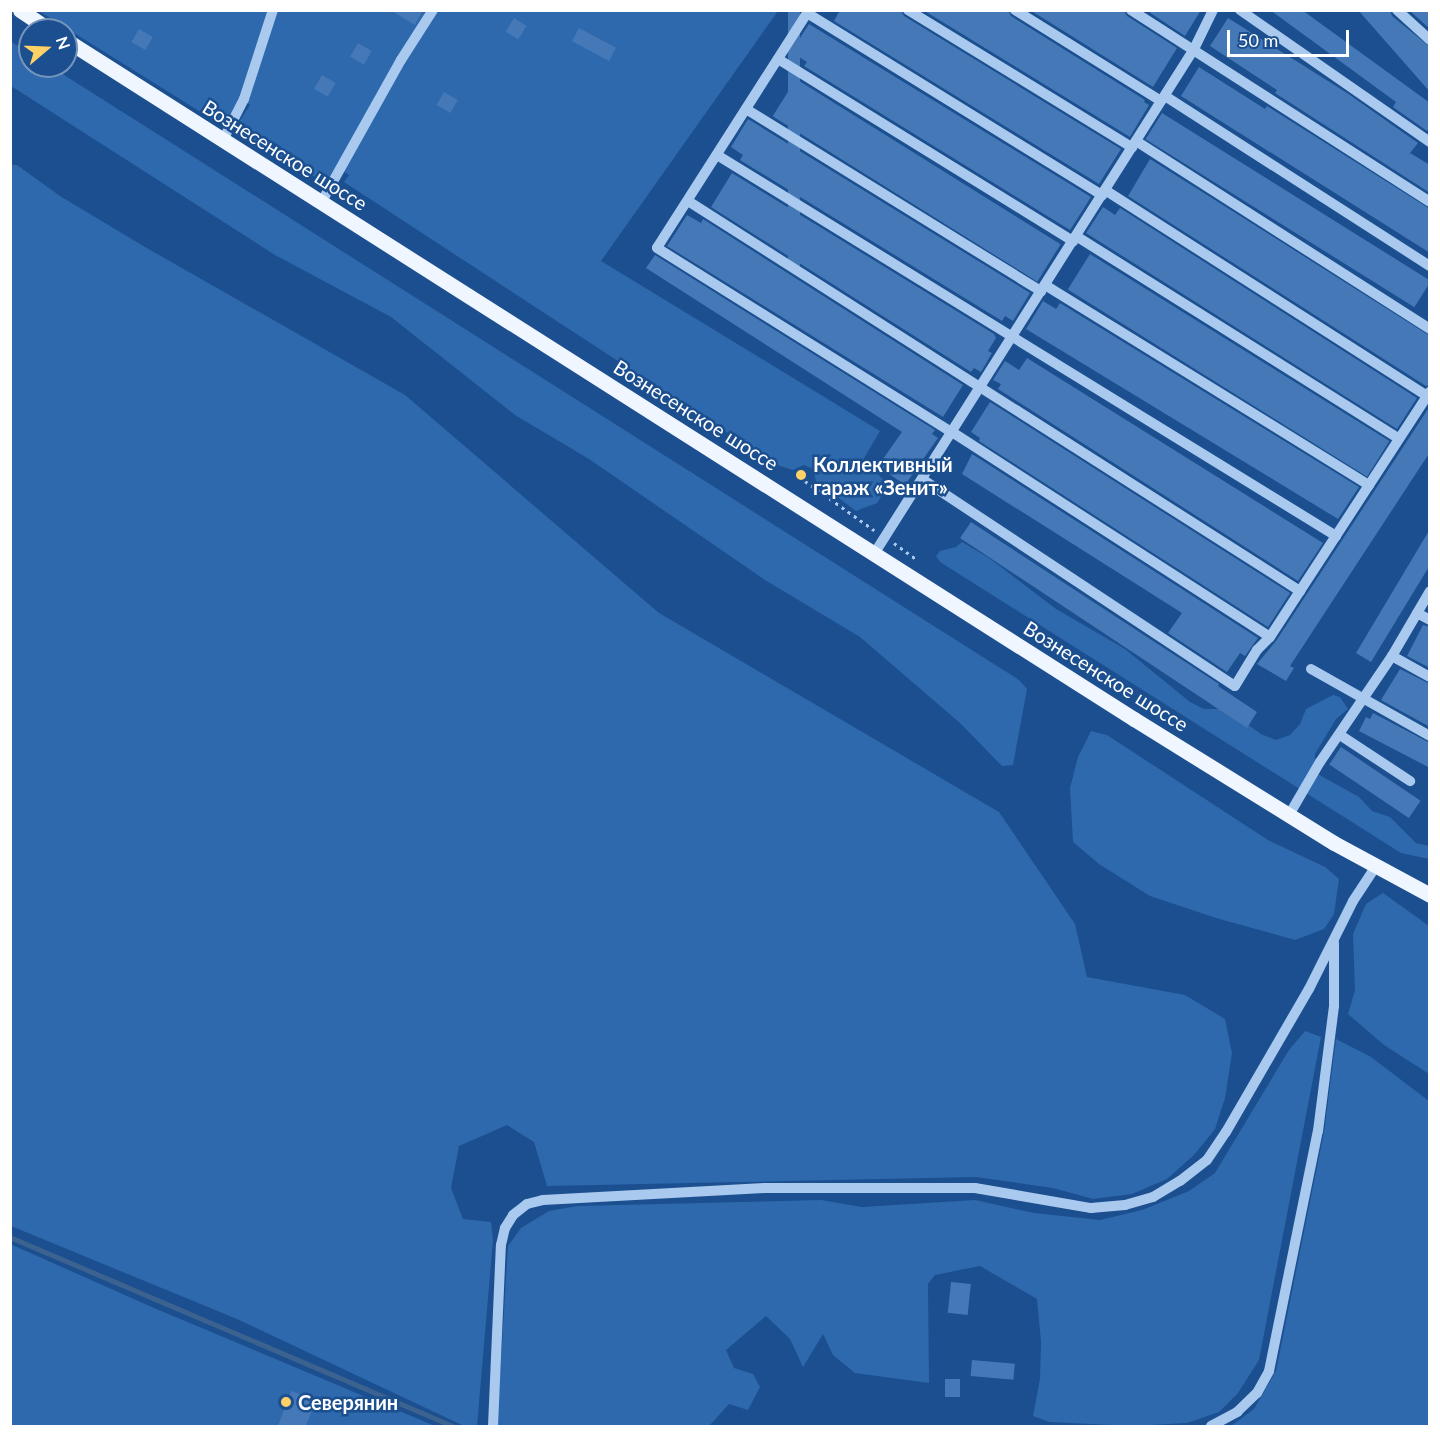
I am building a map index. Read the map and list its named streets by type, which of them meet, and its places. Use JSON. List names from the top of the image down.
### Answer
{
  "streets": {
    "main road": ["Вознесенское шоссе"]
  },
  "places": ["Коллективный гараж «Зенит»", "Северянин"],
  "scale_bar": "50 m",
  "north": "right"
}
